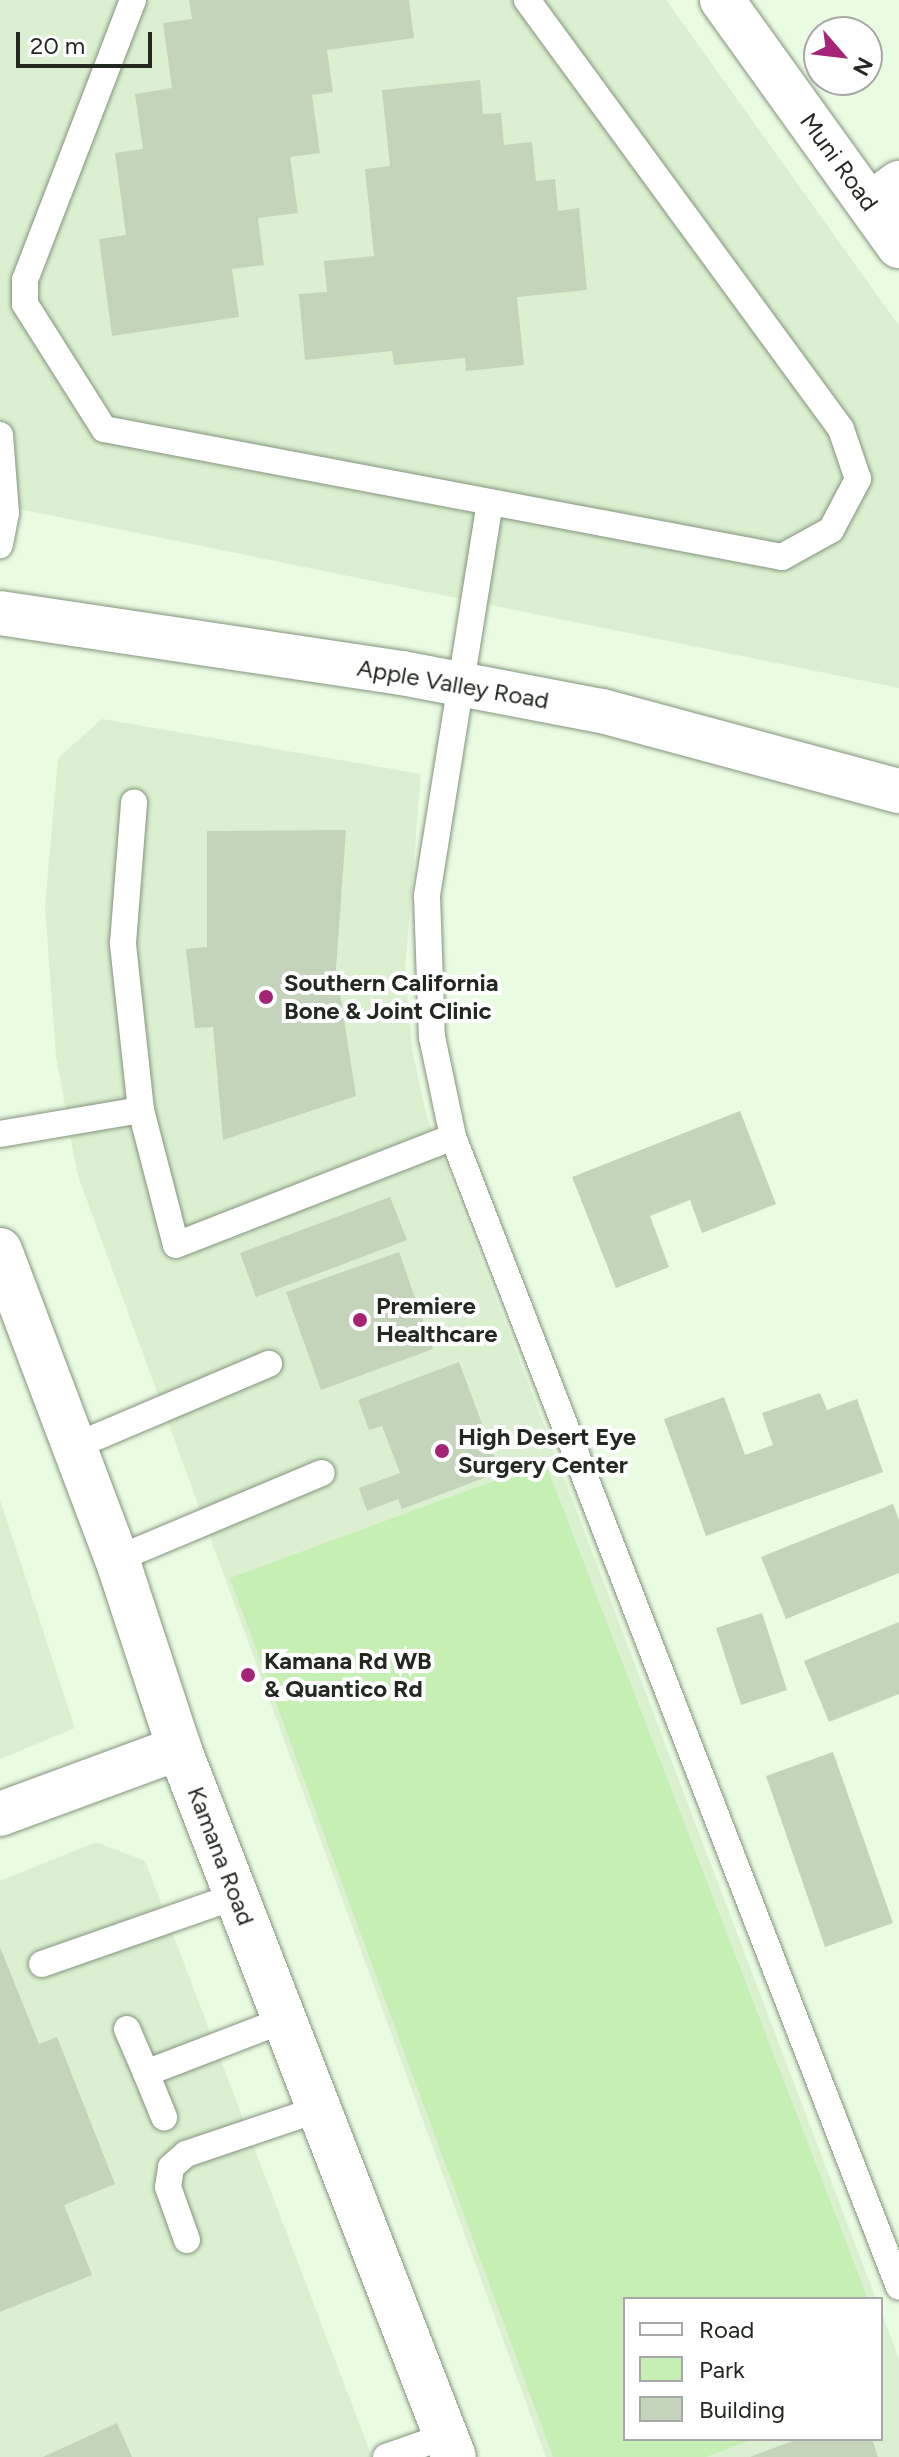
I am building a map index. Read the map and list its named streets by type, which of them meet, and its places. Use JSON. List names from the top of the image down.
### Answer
{
  "streets": {
    "street": ["Muni Road", "Apple Valley Road", "Kamana Road"]
  },
  "places": [
    "Southern California Bone & Joint Clinic",
    "Premiere Healthcare",
    "High Desert Eye Surgery Center",
    "Kamana Rd WB & Quantico Rd"
  ],
  "legend": ["Road", "Park", "Building"],
  "scale_bar": "20 m",
  "north": "bottom right"
}
